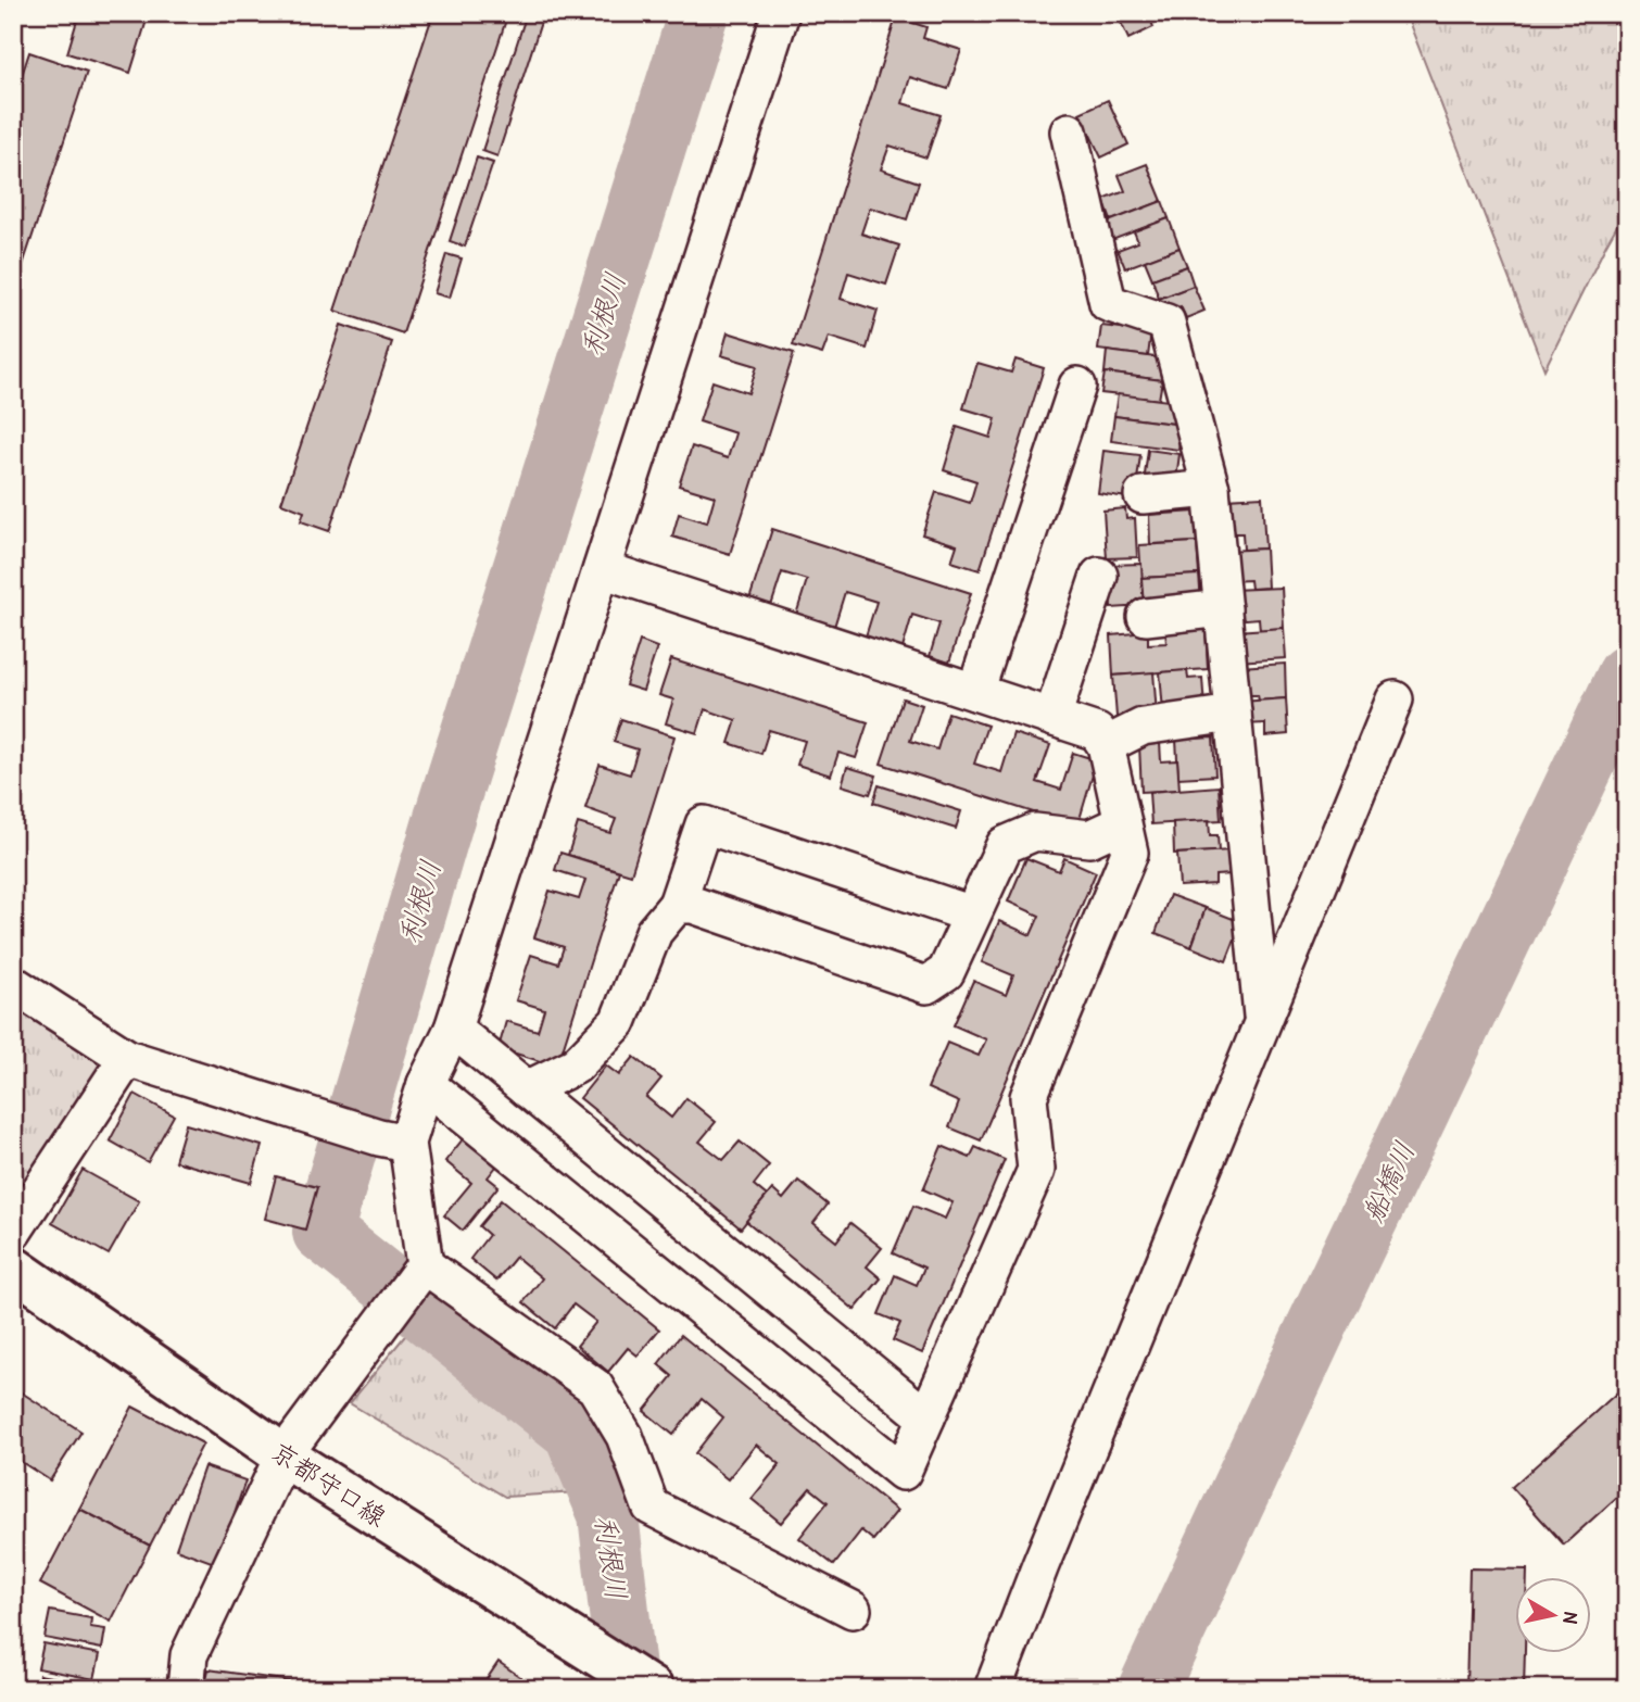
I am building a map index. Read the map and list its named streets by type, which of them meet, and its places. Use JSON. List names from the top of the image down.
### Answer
{
  "streets": {
    "main road": ["京都守口線"]
  },
  "water": ["利根川", "船橋川"],
  "north": "right"
}
